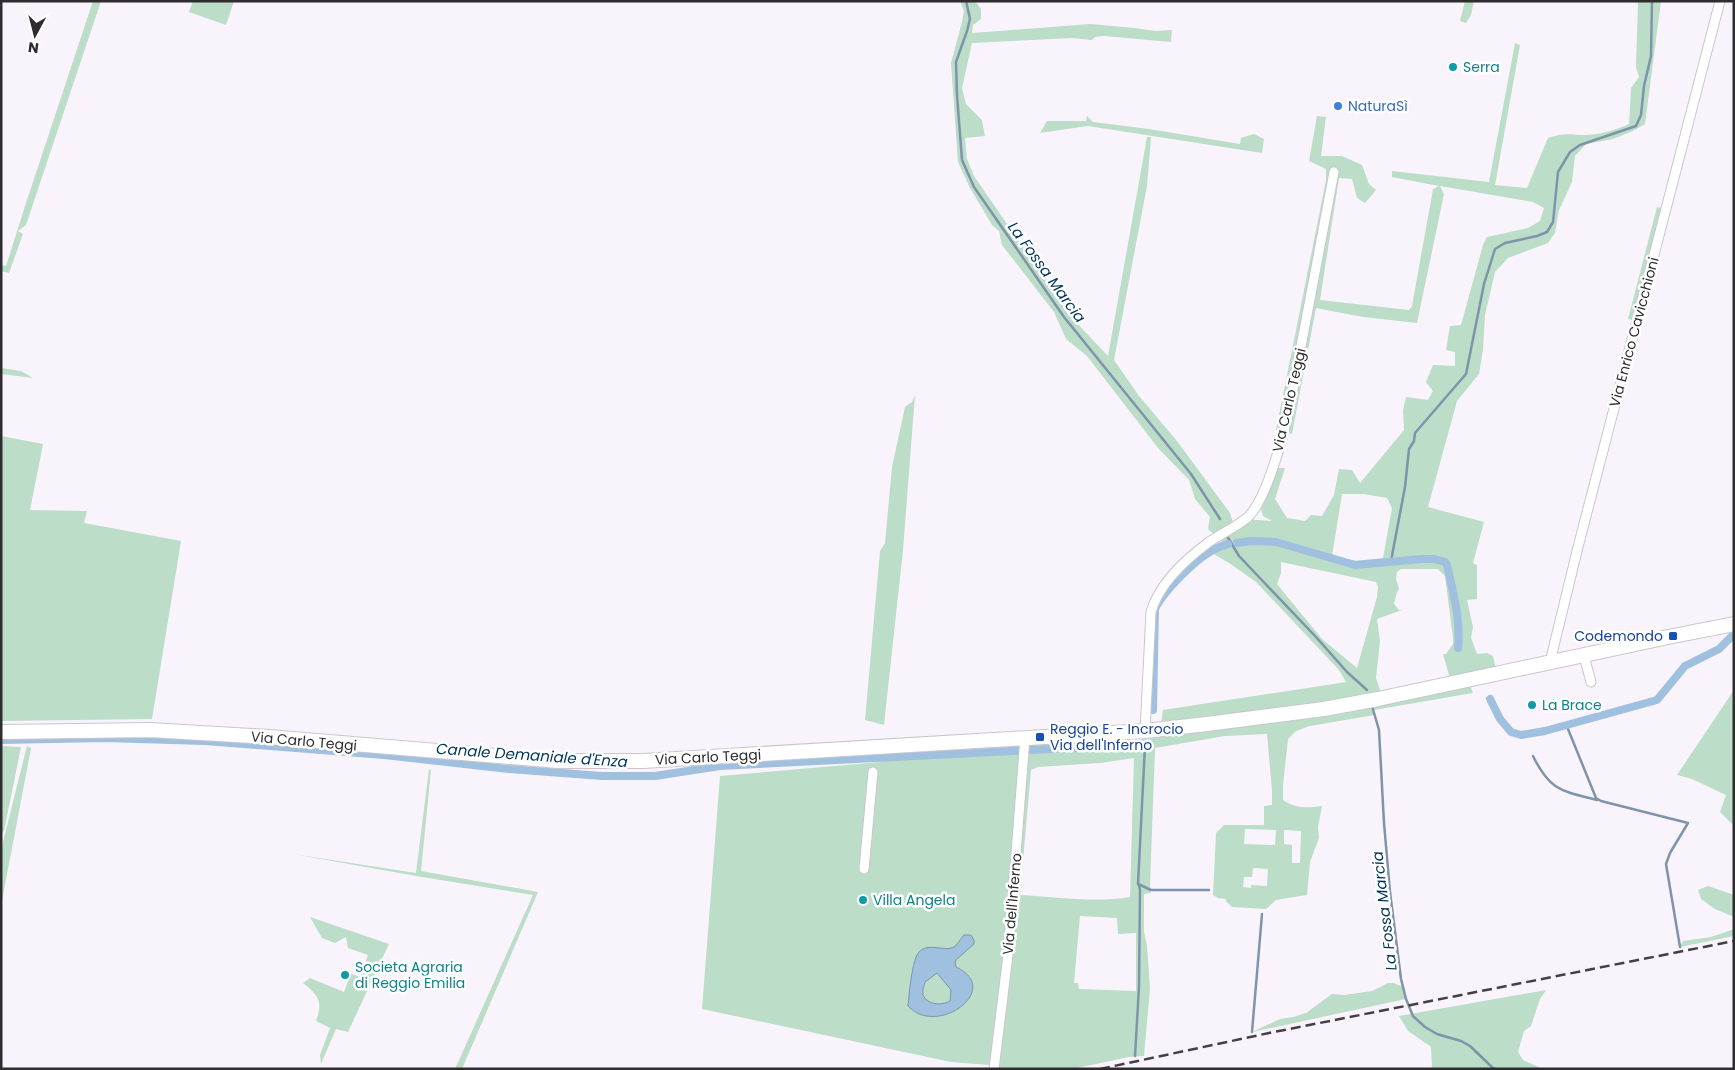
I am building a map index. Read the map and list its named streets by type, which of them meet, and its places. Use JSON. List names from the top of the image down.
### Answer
{
  "streets": {
    "main road": ["Via Carlo Teggi"],
    "street": ["Via Enrico Cavicchioni", "Via dell'Inferno"]
  },
  "crossings": [
    ["Via Enrico Cavicchioni", "Via Carlo Teggi"],
    ["Via Carlo Teggi", "Via dell'Inferno"]
  ],
  "water": ["La Fossa Marcia", "Canale Demaniale d'Enza"],
  "places": {
    "other": [
      "Serra",
      "NaturaSì",
      "La Brace",
      "Villa Angela",
      "Societa Agraria di Reggio Emilia"
    ],
    "transit": ["Codemondo", "Reggio E. - Incrocio Via dell'Inferno"]
  },
  "north": "bottom"
}
